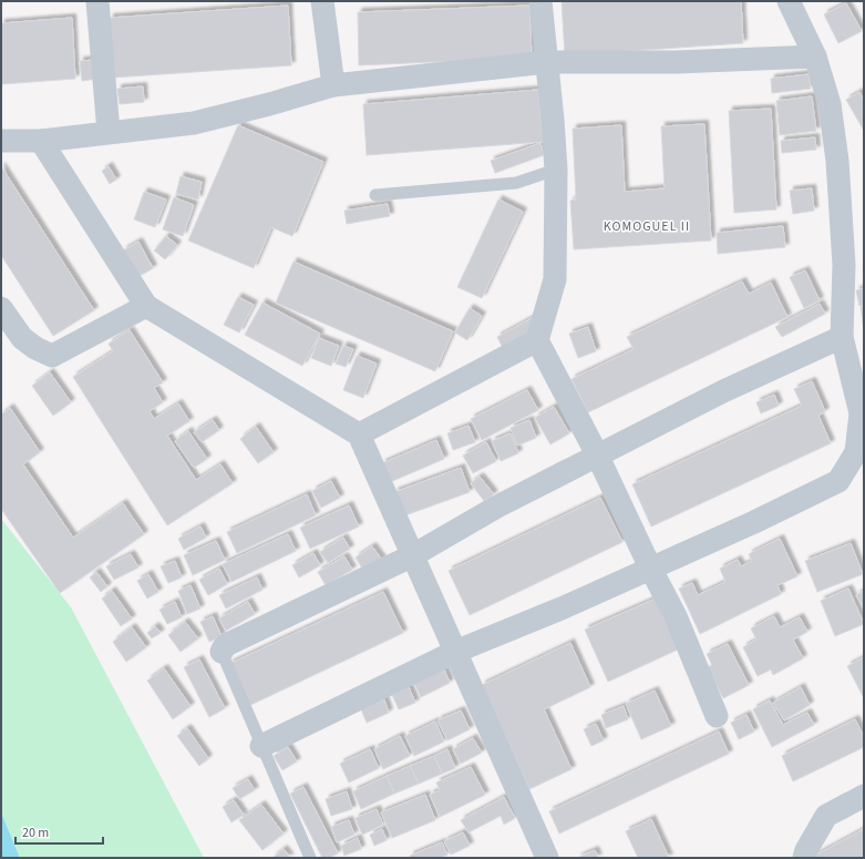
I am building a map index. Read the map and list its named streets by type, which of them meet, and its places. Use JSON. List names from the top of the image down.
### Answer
{
  "districts": ["KOMOGUEL II"],
  "scale_bar": "20 m"
}
